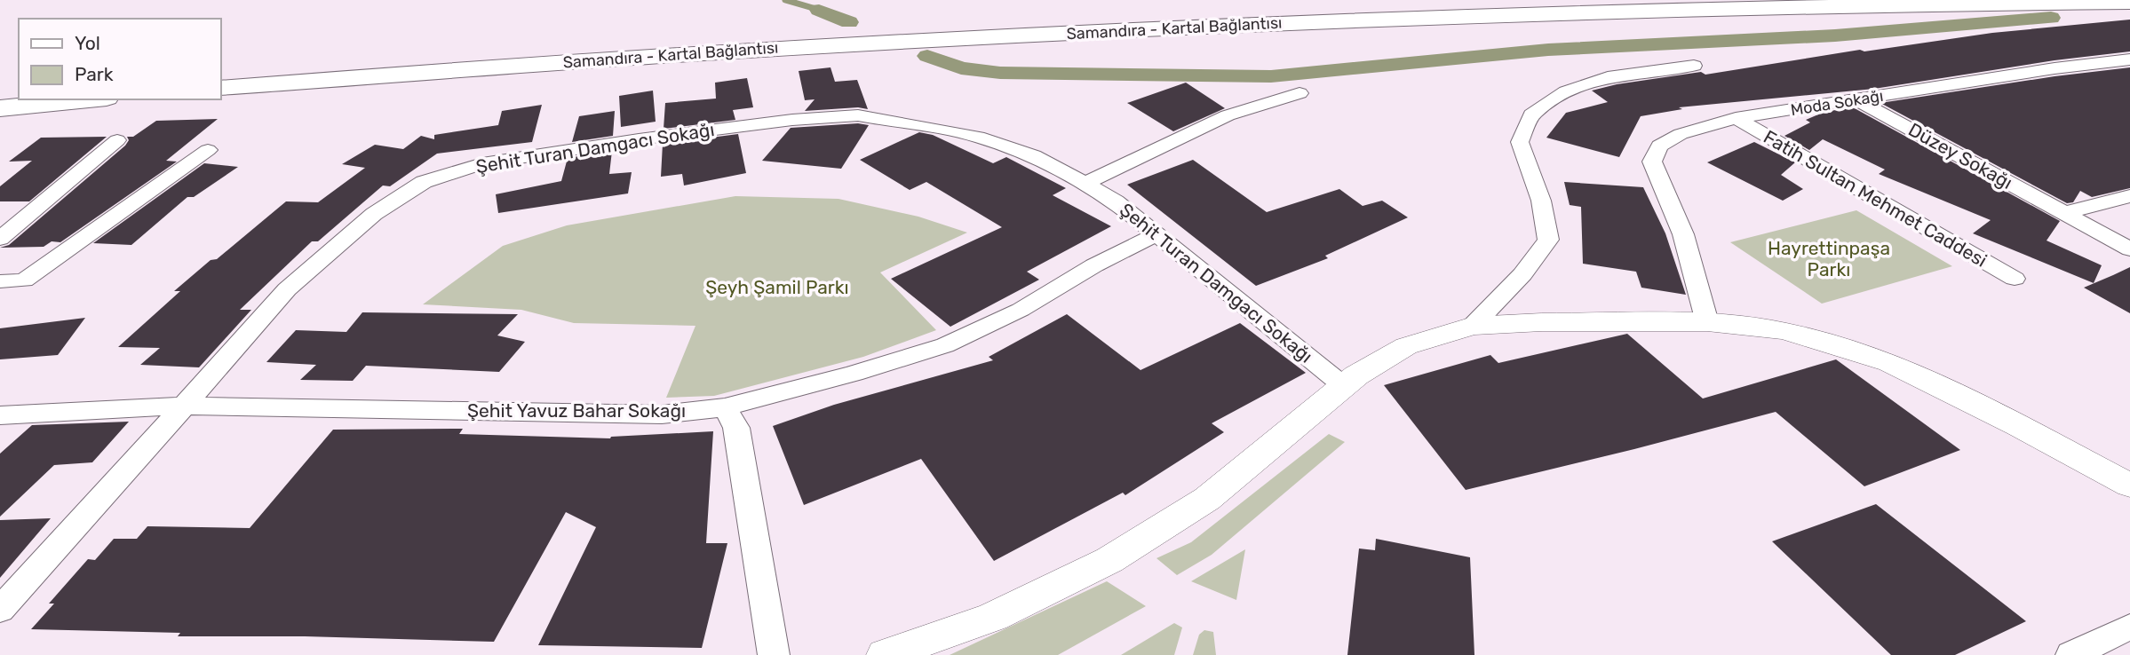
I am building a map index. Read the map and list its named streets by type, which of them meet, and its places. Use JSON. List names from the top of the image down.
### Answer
{
  "streets": {
    "highway": ["Samandıra - Kartal Bağlantısı"],
    "street": [
      "Moda Sokağı",
      "Şehit Turan Damgacı Sokağı",
      "Düzey Sokağı",
      "Fatih Sultan Mehmet Caddesi",
      "Şehit Yavuz Bahar Sokağı"
    ]
  },
  "crossings": [
    ["Moda Sokağı", "Düzey Sokağı"],
    ["Moda Sokağı", "Fatih Sultan Mehmet Caddesi"],
    ["Şehit Turan Damgacı Sokağı", "Şehit Yavuz Bahar Sokağı"]
  ],
  "parks": ["Hayrettinpaşa Parkı", "Şeyh Şamil Parkı"],
  "legend": ["Yol", "Park"]
}
